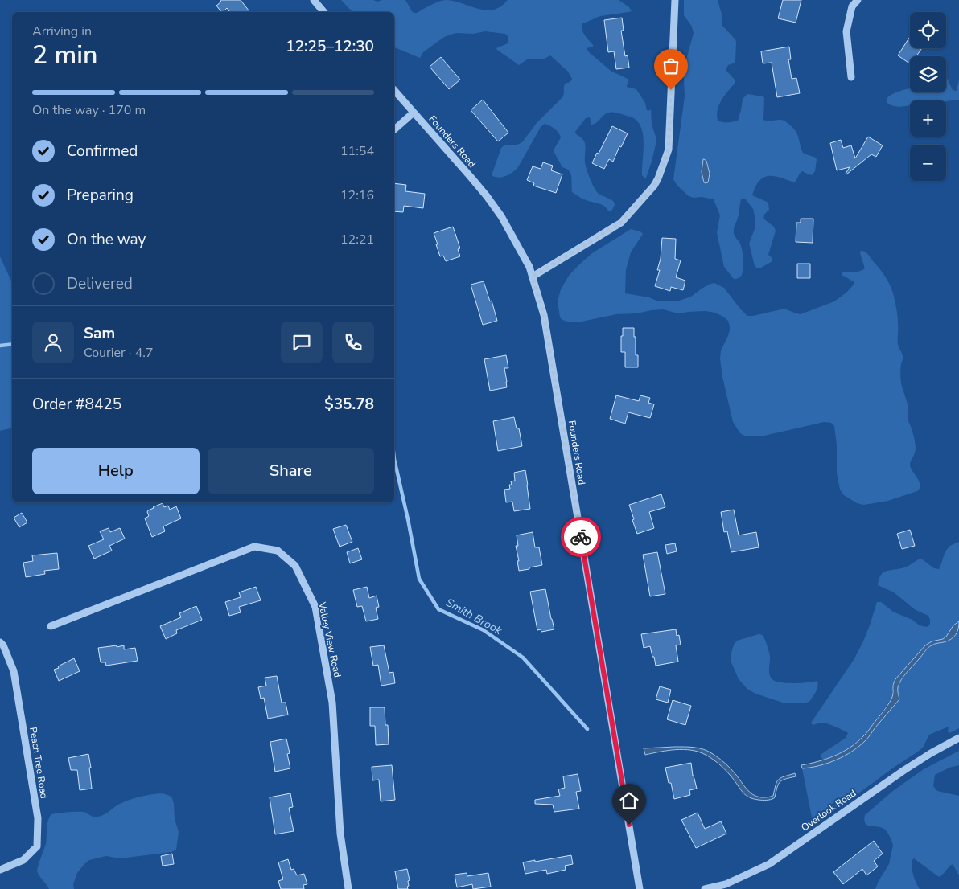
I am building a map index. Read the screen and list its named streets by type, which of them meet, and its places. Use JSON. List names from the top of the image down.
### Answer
{
  "streets": {
    "street": [
      "Founders Road",
      "Valley View Road",
      "Peach Tree Road",
      "Overlook Road"
    ]
  },
  "water": ["Smith Brook"],
  "page": {
    "map_buttons": ["+", "−"],
    "heading": ["2 min", "Arriving in", "12:25–12:30"],
    "panel": [
      "Sam",
      "Courier · 4.7",
      "Order #8425",
      "$35.78"
    ],
    "bar": "On the way · 170 m",
    "list": [
      ["Confirmed", "11:54"],
      ["Preparing", "12:16"],
      ["On the way", "12:21"],
      "Delivered"
    ],
    "buttons": ["Help", "Share"]
  }
}
